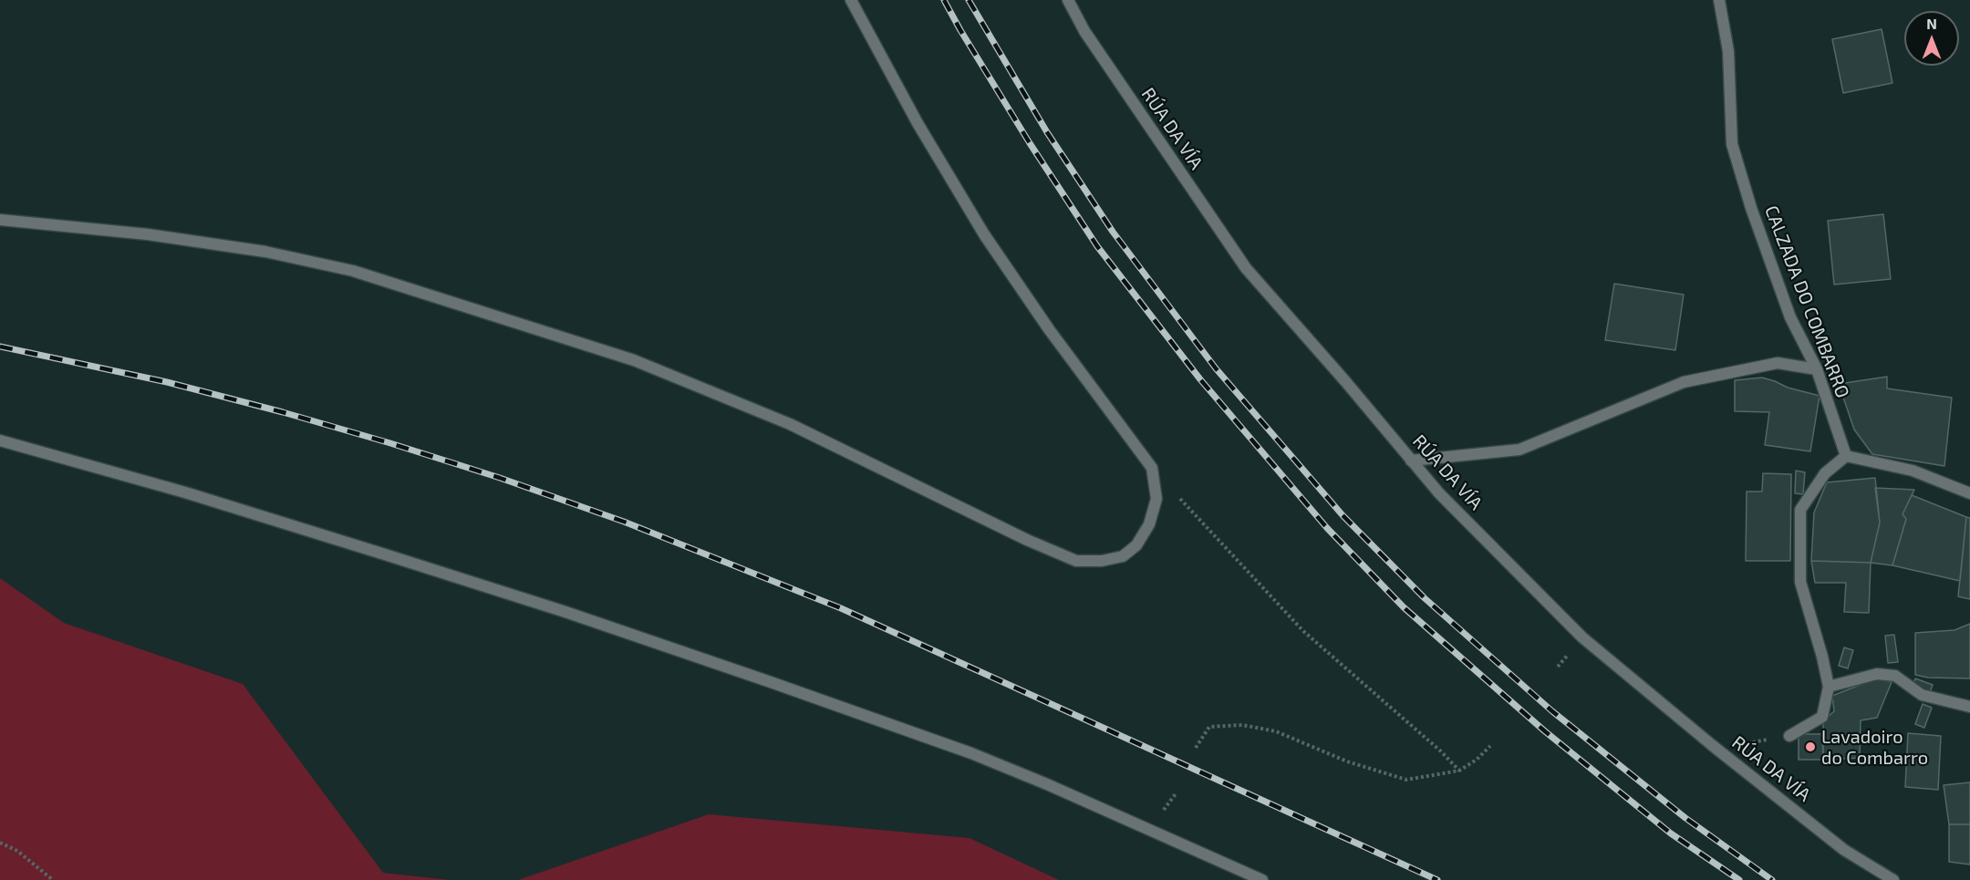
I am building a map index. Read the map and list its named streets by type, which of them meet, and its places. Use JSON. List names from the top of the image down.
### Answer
{
  "streets": {
    "street": ["RÚA DA VÍA", "CALZADA DO COMBARRO"]
  },
  "places": ["Lavadoiro do Combarro"],
  "north": "top"
}
